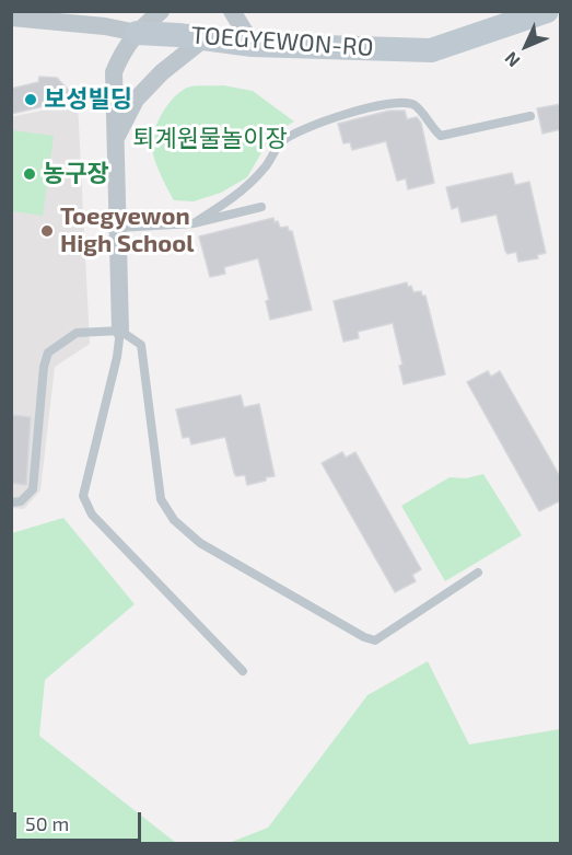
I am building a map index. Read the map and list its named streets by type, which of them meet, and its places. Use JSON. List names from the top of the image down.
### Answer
{
  "streets": {
    "street": ["TOEGYEWON-RO"]
  },
  "parks": ["퇴계원물놀이장"],
  "places": ["보성빌딩", "농구장", "Toegyewon High School"],
  "scale_bar": "50 m",
  "north": "bottom left"
}
